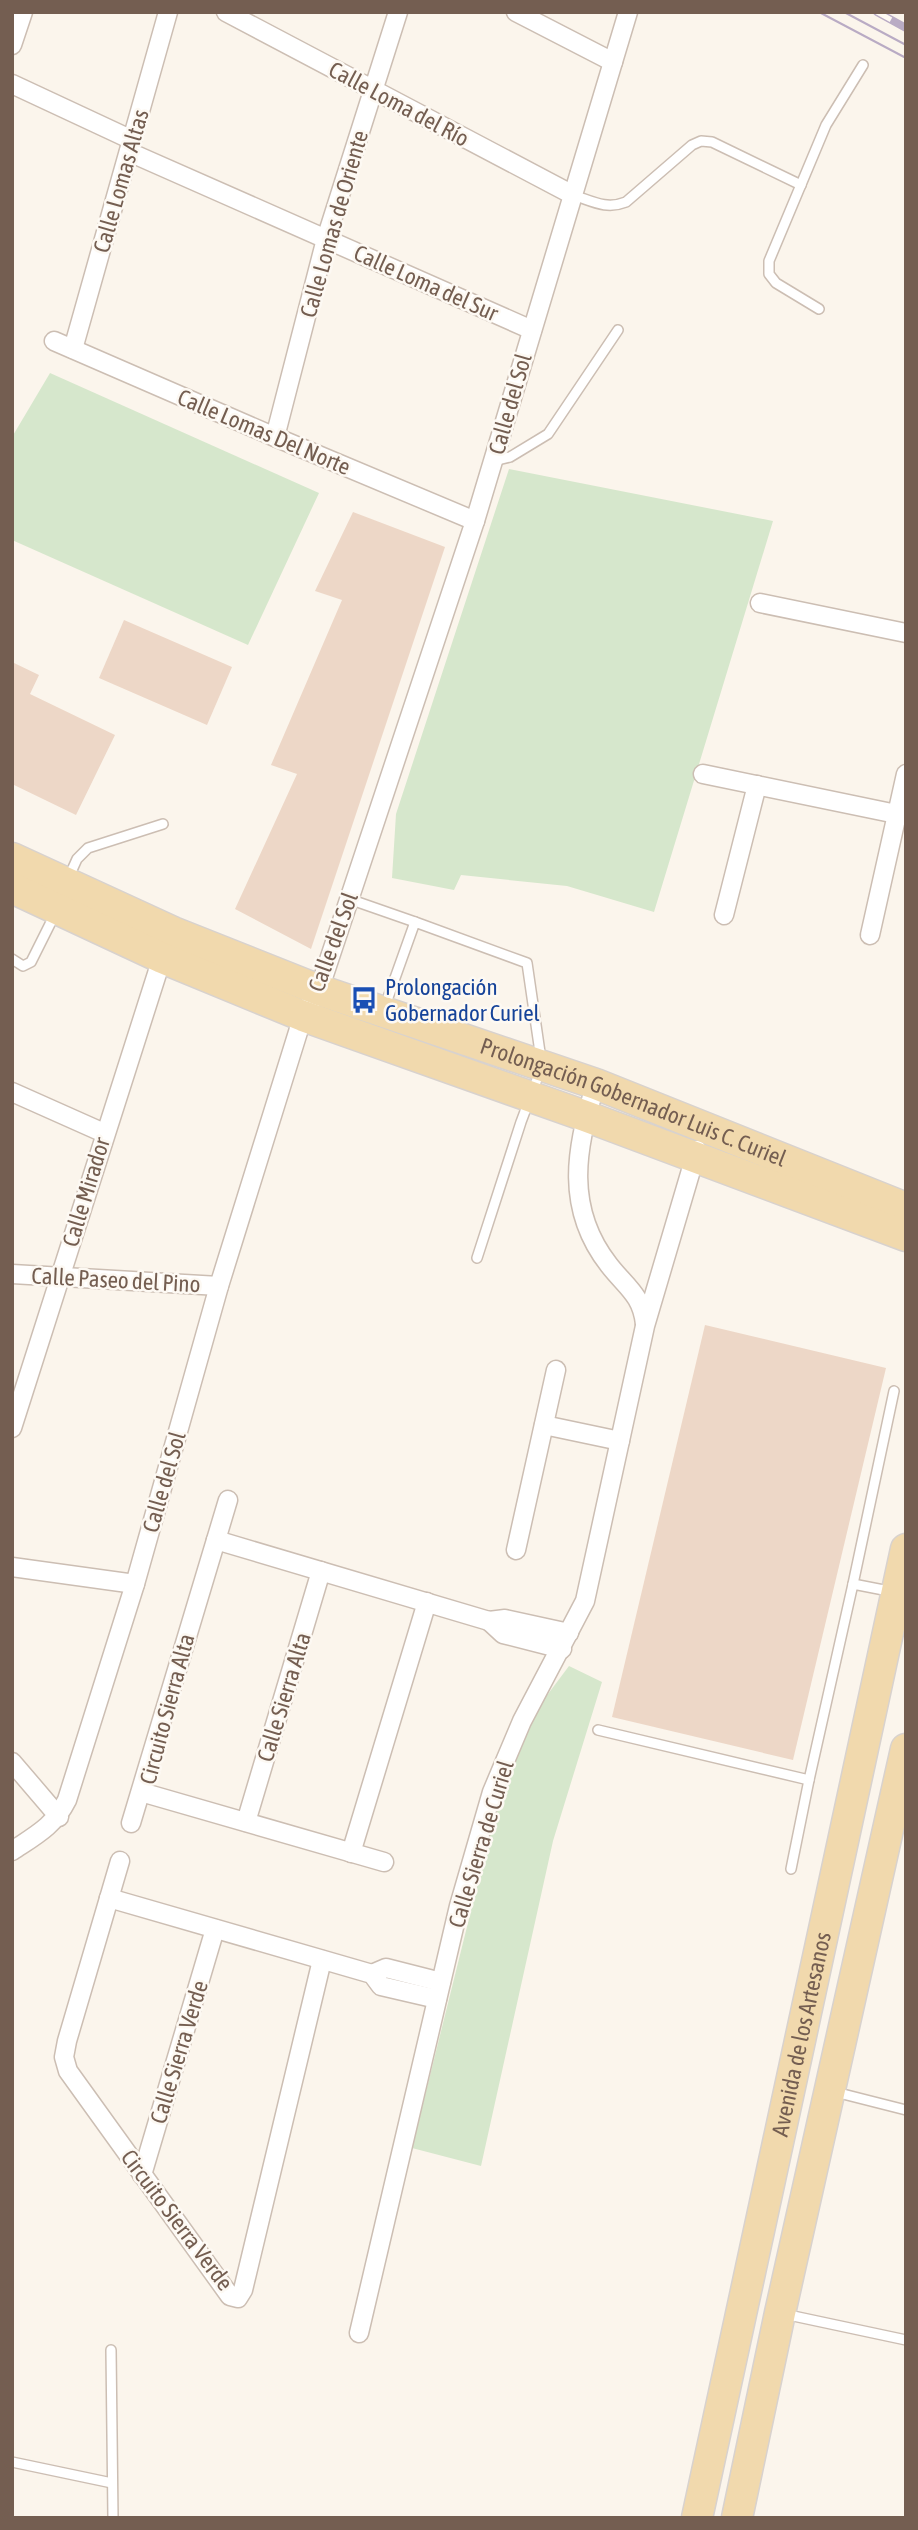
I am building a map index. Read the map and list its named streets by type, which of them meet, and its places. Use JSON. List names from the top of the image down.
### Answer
{
  "streets": {
    "main road": ["Prolongación Gobernador Luis C. Curiel", "Avenida de los Artesanos"],
    "street": [
      "Calle Loma del Río",
      "Calle Lomas Altas",
      "Calle Lomas de Oriente",
      "Calle Loma del Sur",
      "Calle del Sol",
      "Calle Lomas Del Norte",
      "Calle Mirador",
      "Calle Paseo del Pino",
      "Calle Sierra Alta",
      "Circuito Sierra Alta",
      "Calle Sierra de Curiel",
      "Calle Sierra Verde",
      "Circuito Sierra Verde"
    ]
  },
  "crossings": [
    ["Calle Loma del Río", "Calle Lomas de Oriente"],
    ["Calle Loma del Río", "Calle del Sol"],
    ["Calle Lomas Altas", "Calle Loma del Sur"],
    ["Calle Lomas Altas", "Calle Lomas Del Norte"],
    ["Calle Lomas de Oriente", "Calle Loma del Sur"],
    ["Calle Lomas de Oriente", "Calle Lomas Del Norte"],
    ["Calle Loma del Sur", "Calle del Sol"],
    ["Calle del Sol", "Calle Lomas Del Norte"],
    ["Calle del Sol", "Prolongación Gobernador Luis C. Curiel"],
    ["Calle del Sol", "Calle Paseo del Pino"],
    ["Prolongación Gobernador Luis C. Curiel", "Calle Mirador"],
    ["Prolongación Gobernador Luis C. Curiel", "Calle Sierra de Curiel"],
    ["Calle Mirador", "Calle Paseo del Pino"],
    ["Calle Sierra Alta", "Circuito Sierra Alta"],
    ["Calle Sierra Verde", "Circuito Sierra Verde"]
  ],
  "places": {
    "bus stop": ["Prolongación Gobernador Curiel"]
  }
}
